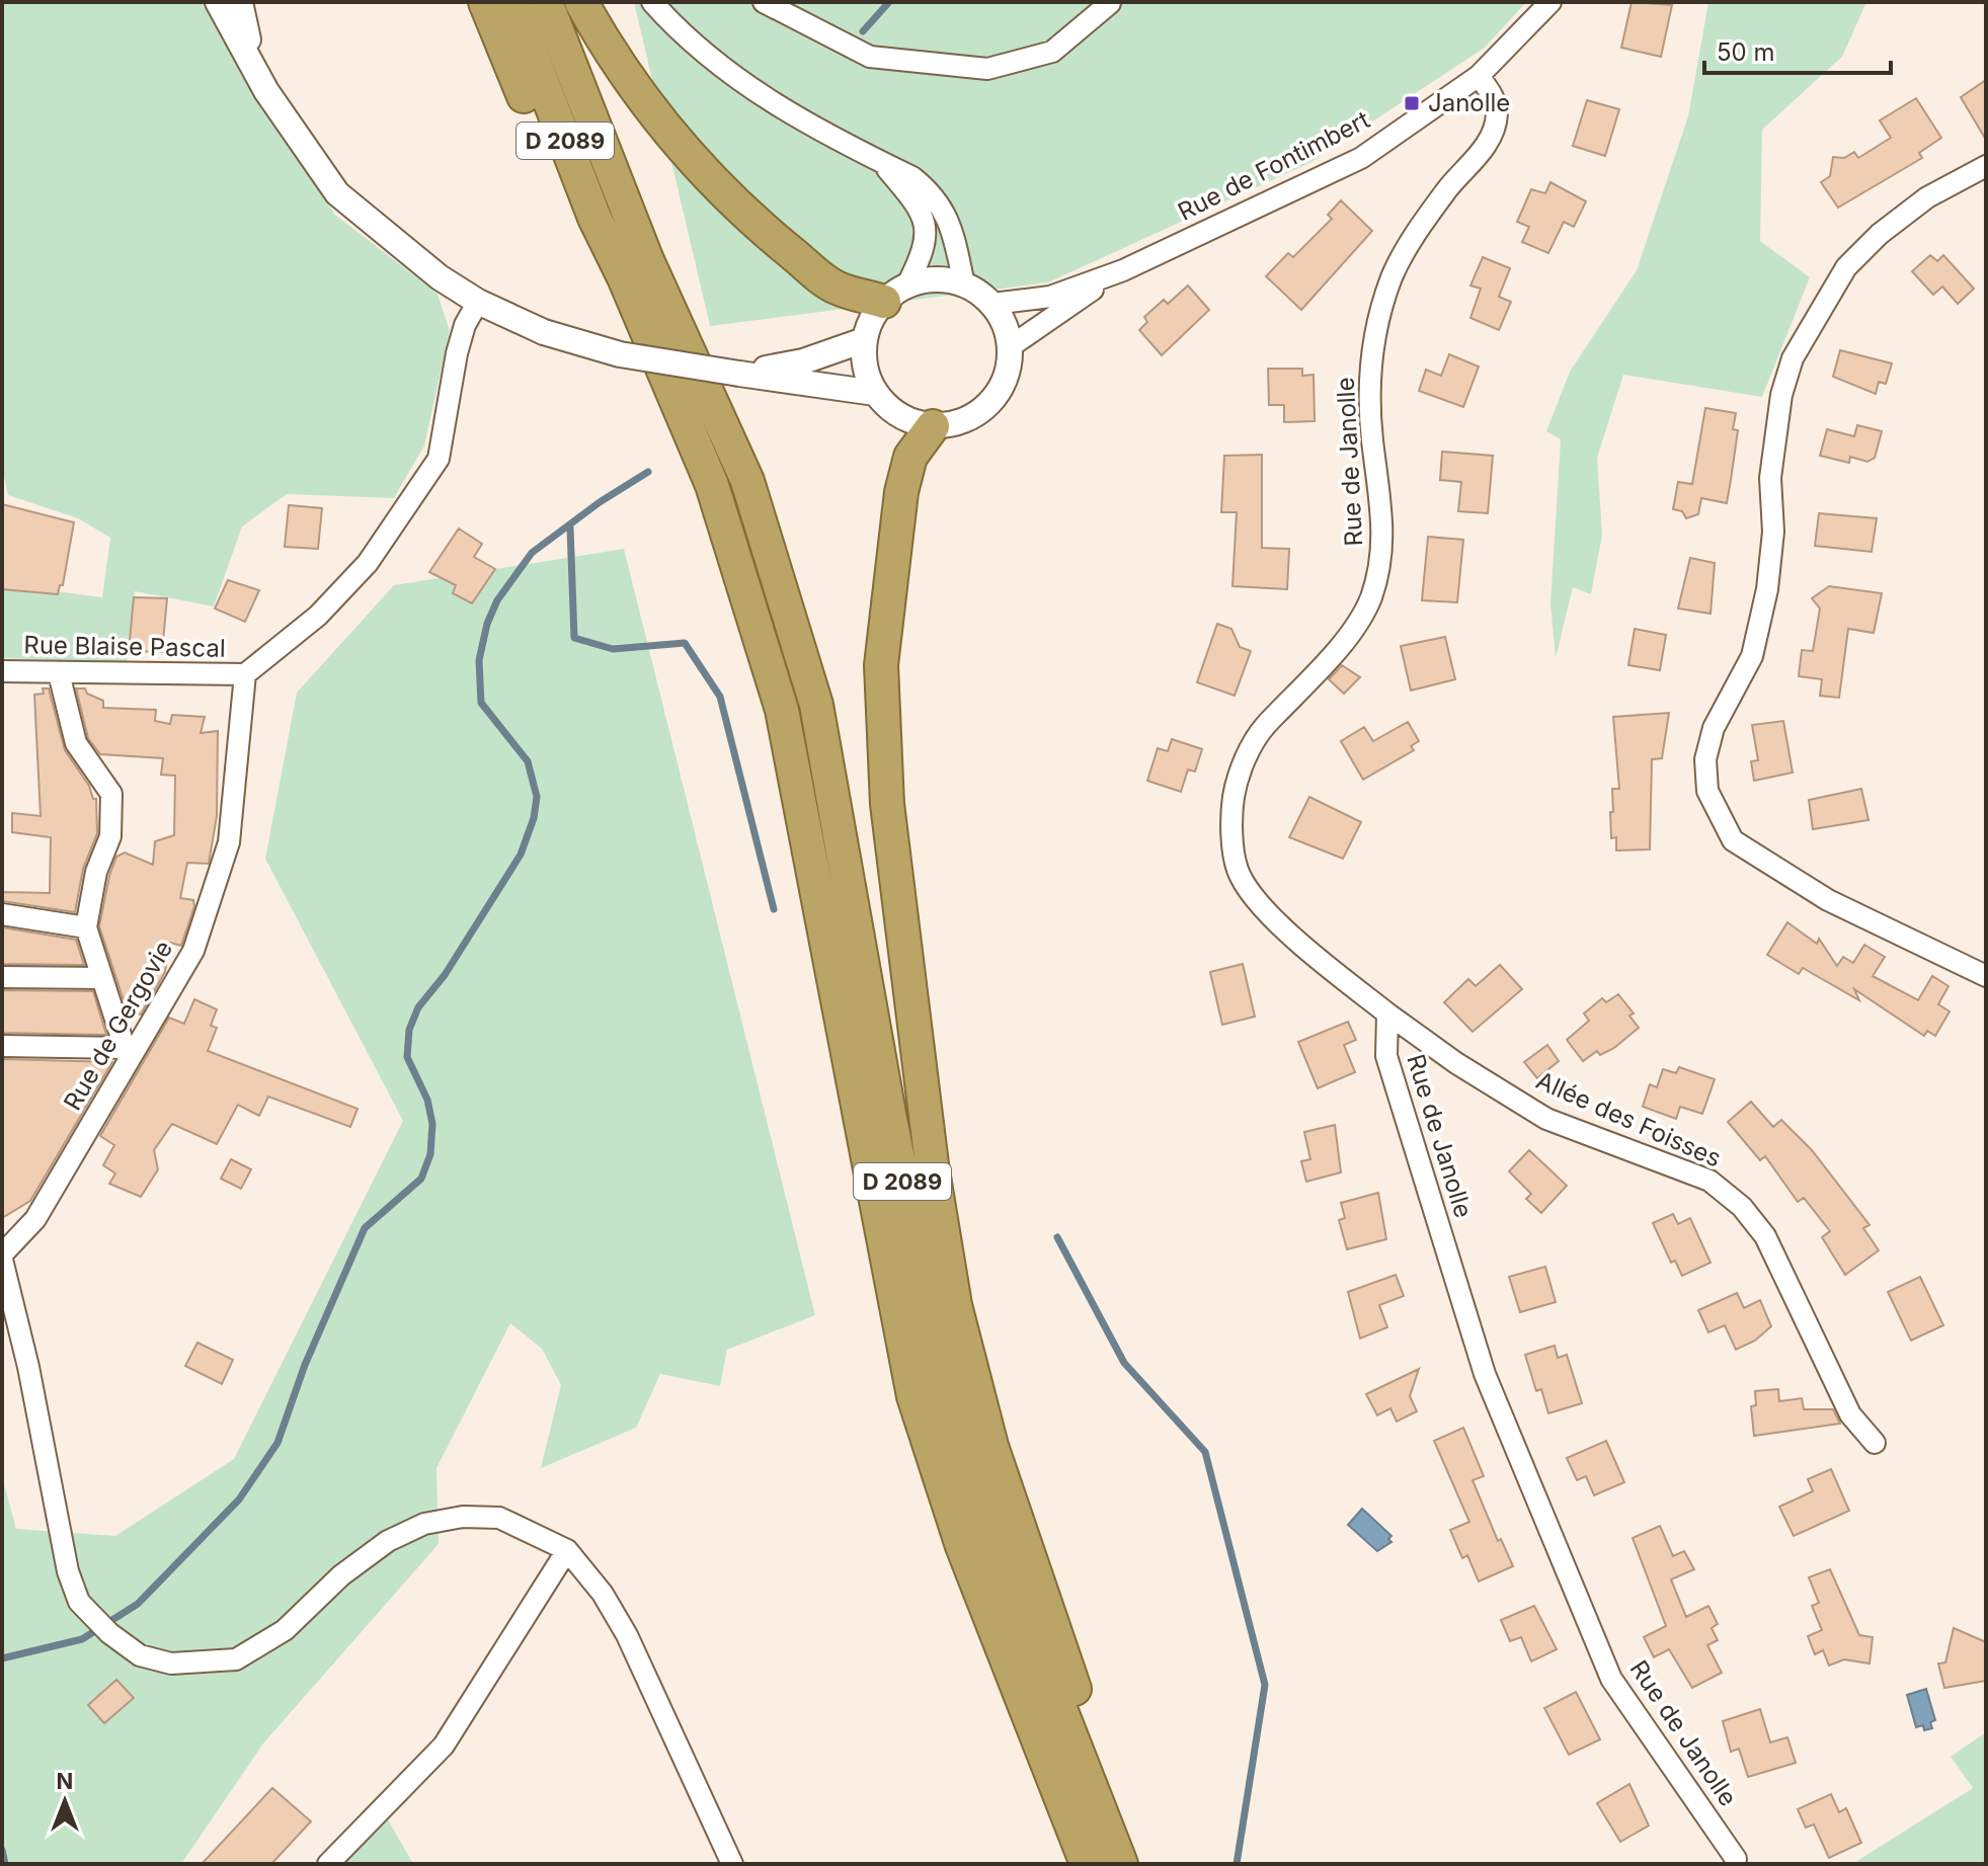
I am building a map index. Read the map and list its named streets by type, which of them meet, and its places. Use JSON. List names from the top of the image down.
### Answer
{
  "streets": {
    "highway": ["D 2089"],
    "street": [
      "Rue de Fontimbert",
      "Rue de Janolle",
      "Rue Blaise Pascal",
      "Rue de Gergovie",
      "Allée des Foisses"
    ]
  },
  "crossings": [
    ["Rue de Fontimbert", "Rue de Janolle"],
    ["Rue de Janolle", "Allée des Foisses"],
    ["Rue Blaise Pascal", "Rue de Gergovie"]
  ],
  "places": {
    "transit": ["Janolle"]
  },
  "scale_bar": "50 m",
  "north": "top"
}
